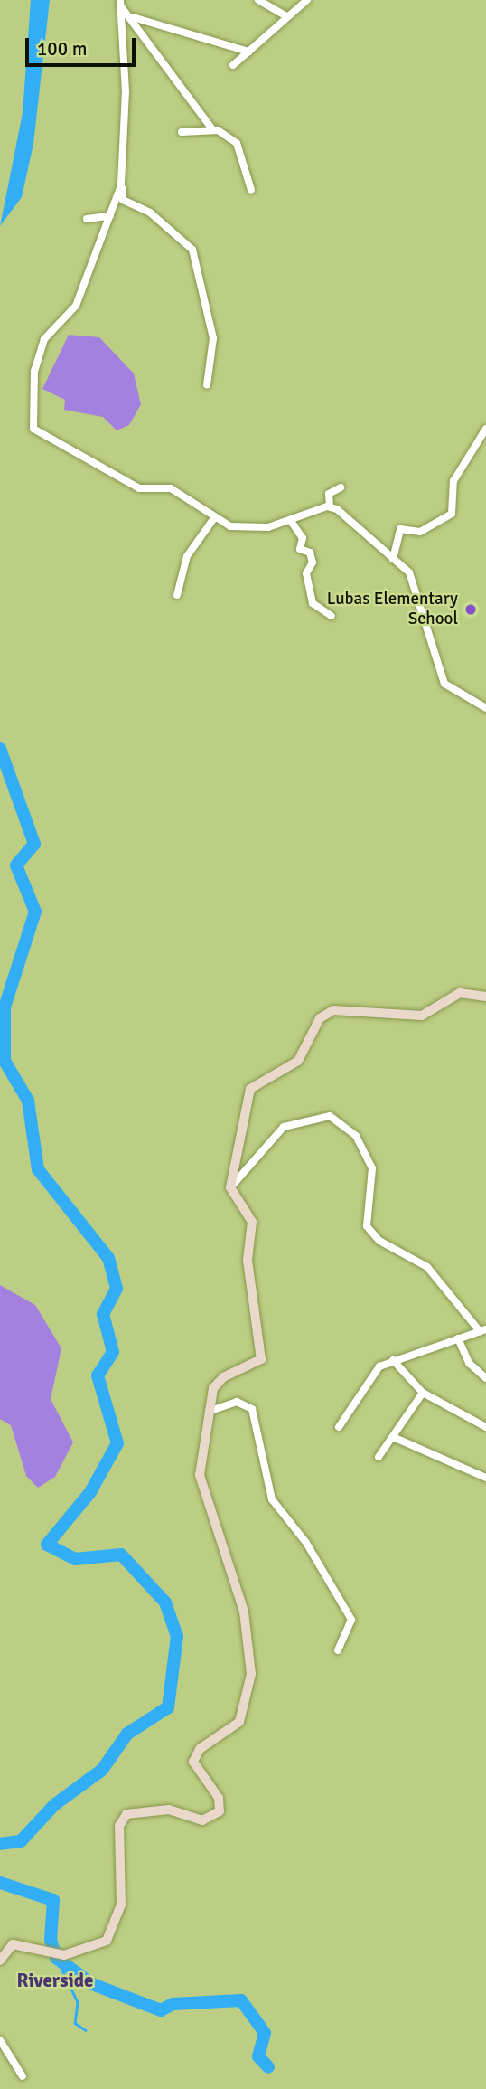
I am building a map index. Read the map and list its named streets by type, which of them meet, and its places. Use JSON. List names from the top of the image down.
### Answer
{
  "districts": ["Riverside"],
  "places": ["Lubas Elementary School"],
  "scale_bar": "100 m"
}
